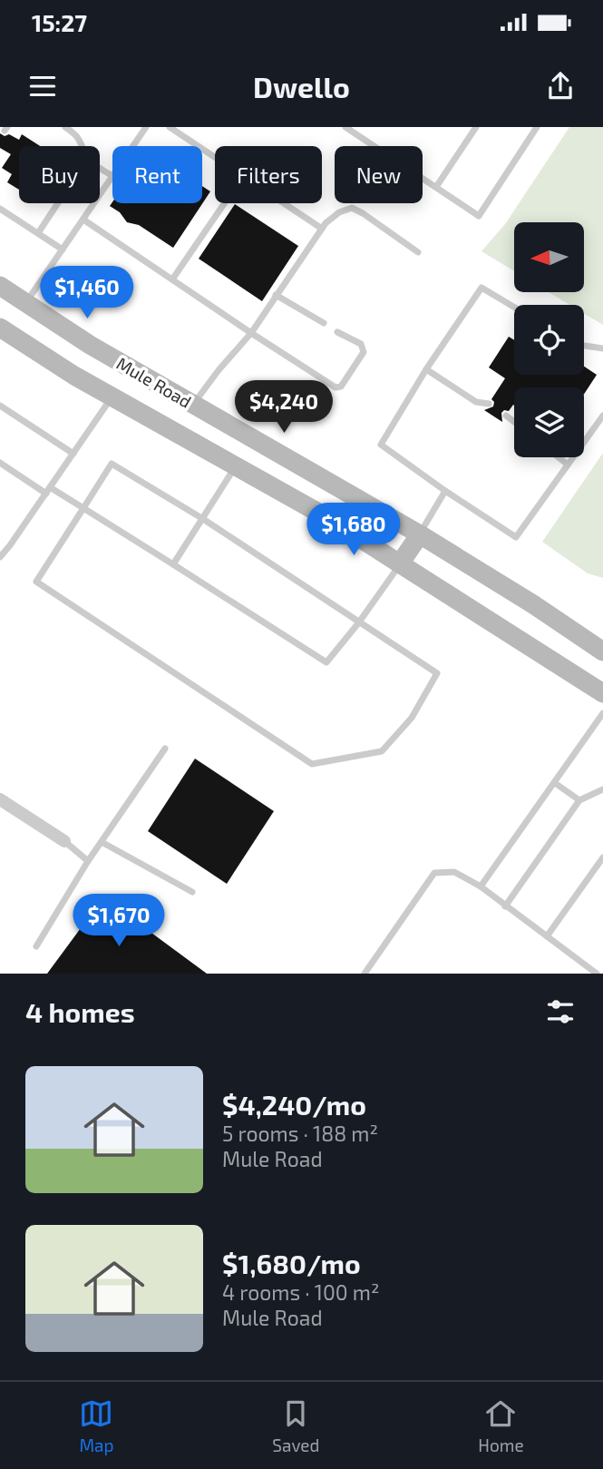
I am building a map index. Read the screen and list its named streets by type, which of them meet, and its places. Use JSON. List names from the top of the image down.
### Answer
{
  "streets": {
    "main road": ["Mule Road"]
  },
  "north": "left",
  "page": {
    "status": "15:27",
    "header": "Dwello",
    "chip": [
      "Buy",
      "Rent",
      "Filters",
      "New"
    ],
    "price": [
      "$1,460",
      "$4,240",
      "$1,680",
      "$1,670"
    ],
    "heading": "4 homes",
    "list": [
      {
        "name": "$4,240/mo",
        "note": "5 rooms · 188 m² · Mule Road"
      },
      {
        "name": "$1,680/mo",
        "note": "4 rooms · 100 m² · Mule Road"
      }
    ],
    "tabs": ["Map", "Saved", "Home"]
  }
}
